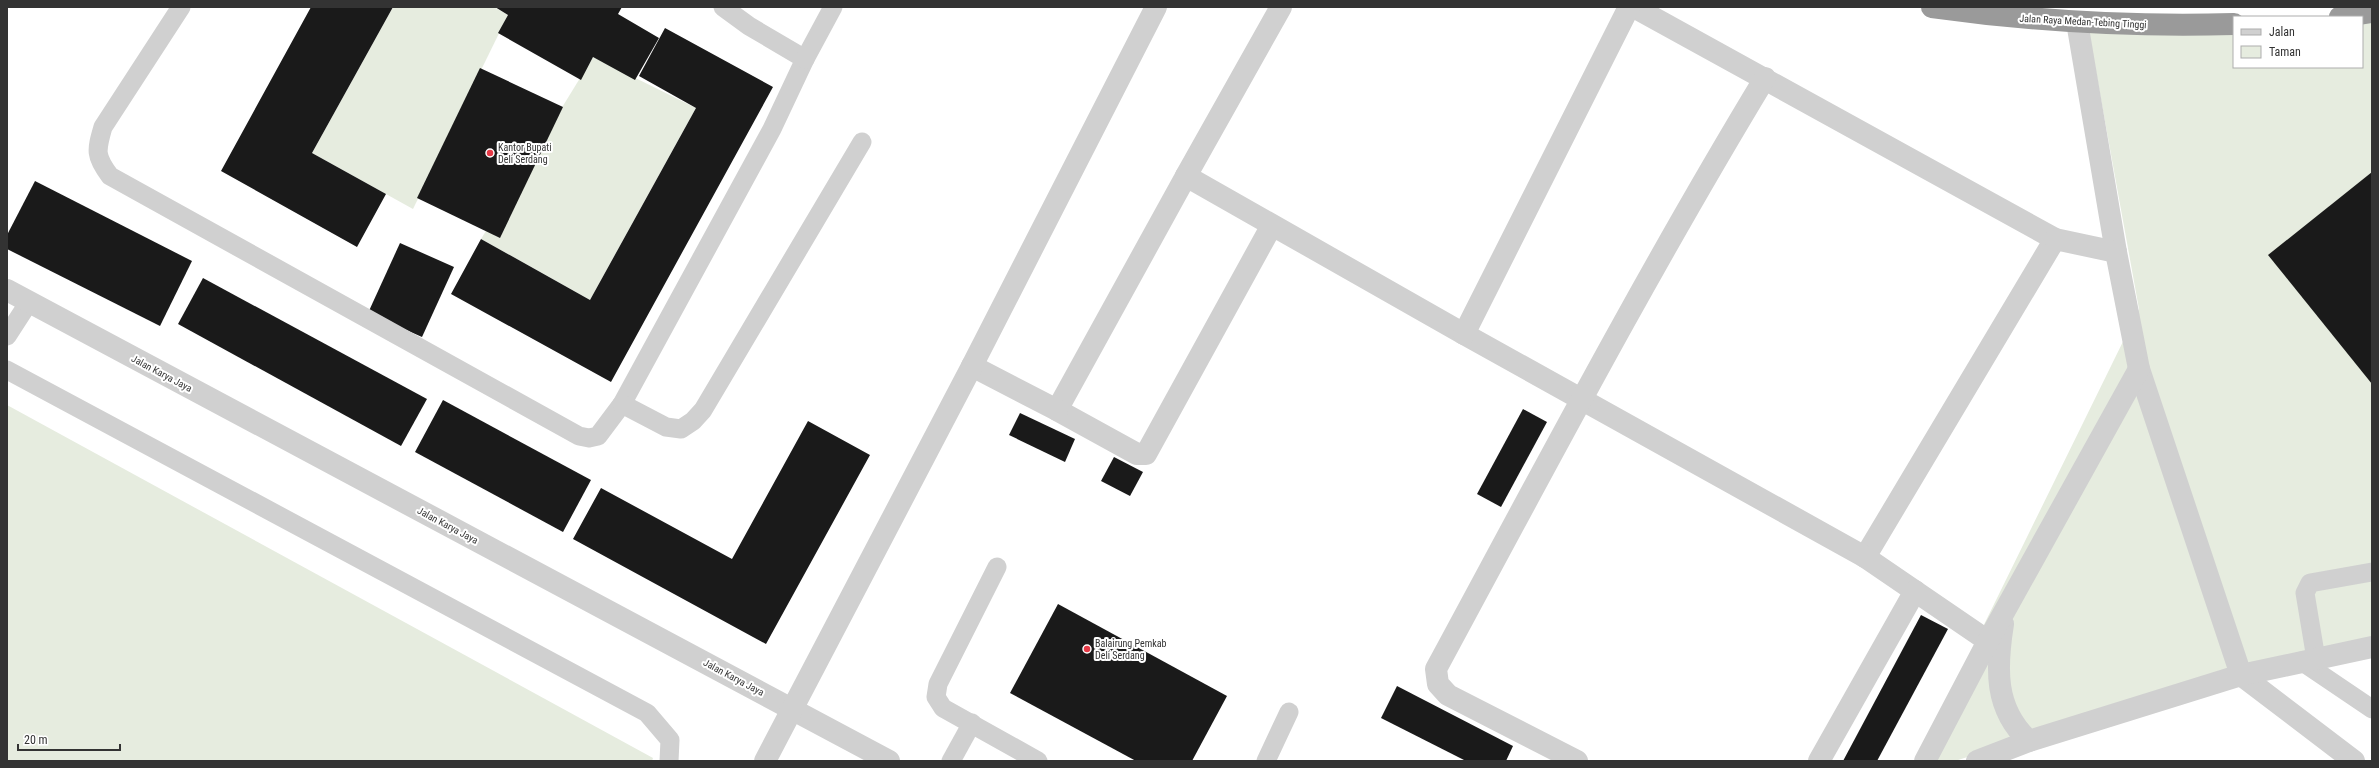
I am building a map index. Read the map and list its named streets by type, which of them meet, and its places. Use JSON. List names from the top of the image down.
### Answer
{
  "streets": {
    "highway": ["Jalan Raya Medan-Tebing Tinggi"],
    "street": ["Jalan Karya Jaya"]
  },
  "places": ["Kantor Bupati Deli Serdang", "Balairung Pemkab Deli Serdang"],
  "legend": ["Jalan", "Taman"],
  "scale_bar": "20 m"
}
